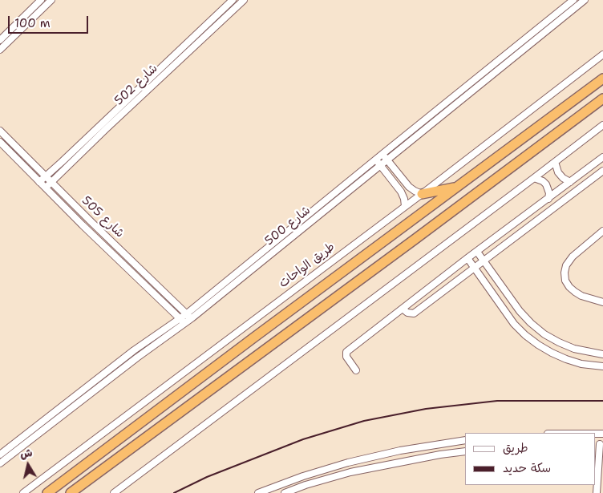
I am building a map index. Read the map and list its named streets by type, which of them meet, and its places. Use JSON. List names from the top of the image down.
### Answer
{
  "streets": {
    "street": [
      "شارع 502",
      "شارع 505",
      "شارع 500",
      "طريق الواحات"
    ]
  },
  "crossings": [
    ["شارع 502", "شارع 505"],
    ["شارع 505", "شارع 500"]
  ],
  "legend": ["طريق", "سكة حديد"],
  "scale_bar": "100 m",
  "north": "top"
}
